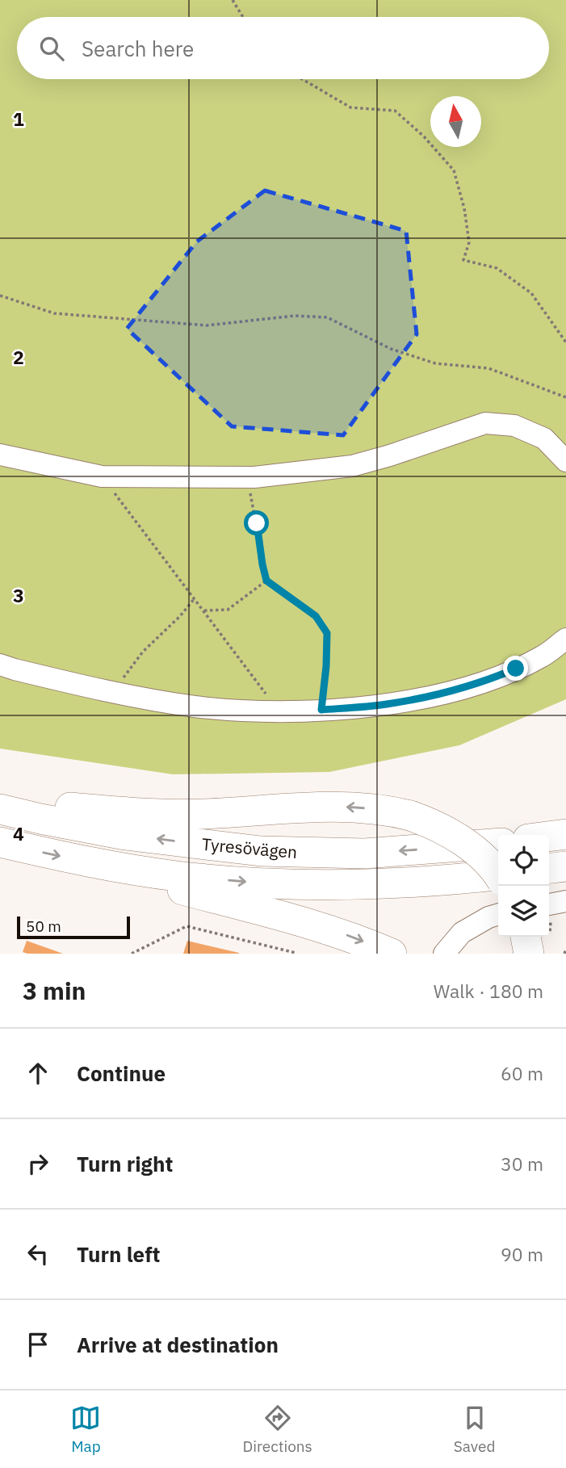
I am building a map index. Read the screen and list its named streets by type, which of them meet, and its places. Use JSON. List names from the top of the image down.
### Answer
{
  "streets": {
    "highway": ["Tyresövägen"]
  },
  "scale_bar": "50 m",
  "north": "top",
  "page": {
    "search": "Search here",
    "scale": "50 m",
    "heading": ["3 min", "Walk · 180 m"],
    "list": [
      ["Continue", "60 m"],
      ["Turn right", "30 m"],
      ["Turn left", "90 m"],
      "Arrive at destination"
    ],
    "nav": ["Map", "Directions", "Saved"]
  },
  "grid": {
    "rows": [
      "1",
      "2",
      "3",
      "4"
    ]
  }
}
